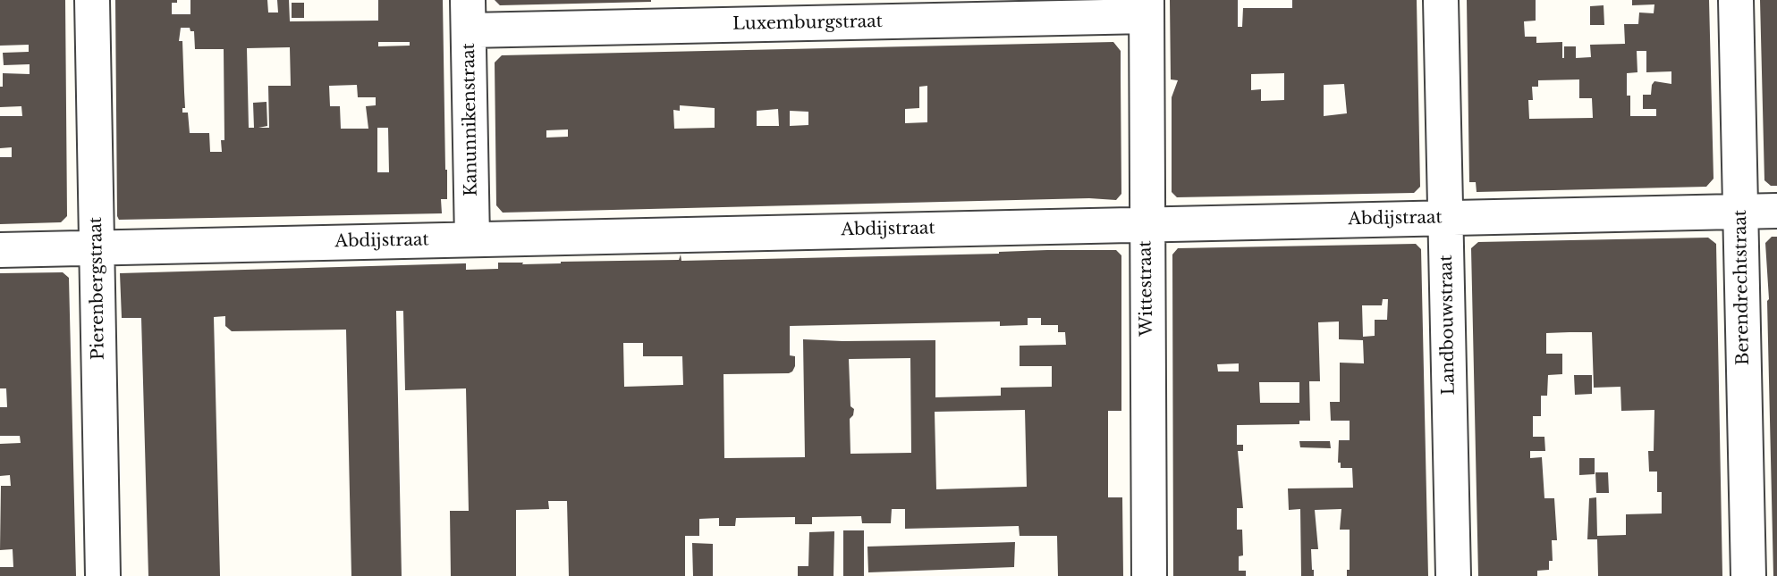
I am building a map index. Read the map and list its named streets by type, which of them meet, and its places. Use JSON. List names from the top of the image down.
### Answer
{
  "streets": {
    "street": [
      "Luxemburgstraat",
      "Kanunnikenstraat",
      "Abdijstraat",
      "Berendrechtstraat",
      "Pierenbergstraat",
      "Wittestraat",
      "Landbouwstraat"
    ]
  },
  "crossings": [
    ["Luxemburgstraat", "Kanunnikenstraat"],
    ["Luxemburgstraat", "Wittestraat"],
    ["Kanunnikenstraat", "Abdijstraat"],
    ["Abdijstraat", "Berendrechtstraat"],
    ["Abdijstraat", "Pierenbergstraat"],
    ["Abdijstraat", "Wittestraat"],
    ["Abdijstraat", "Landbouwstraat"]
  ]
}
